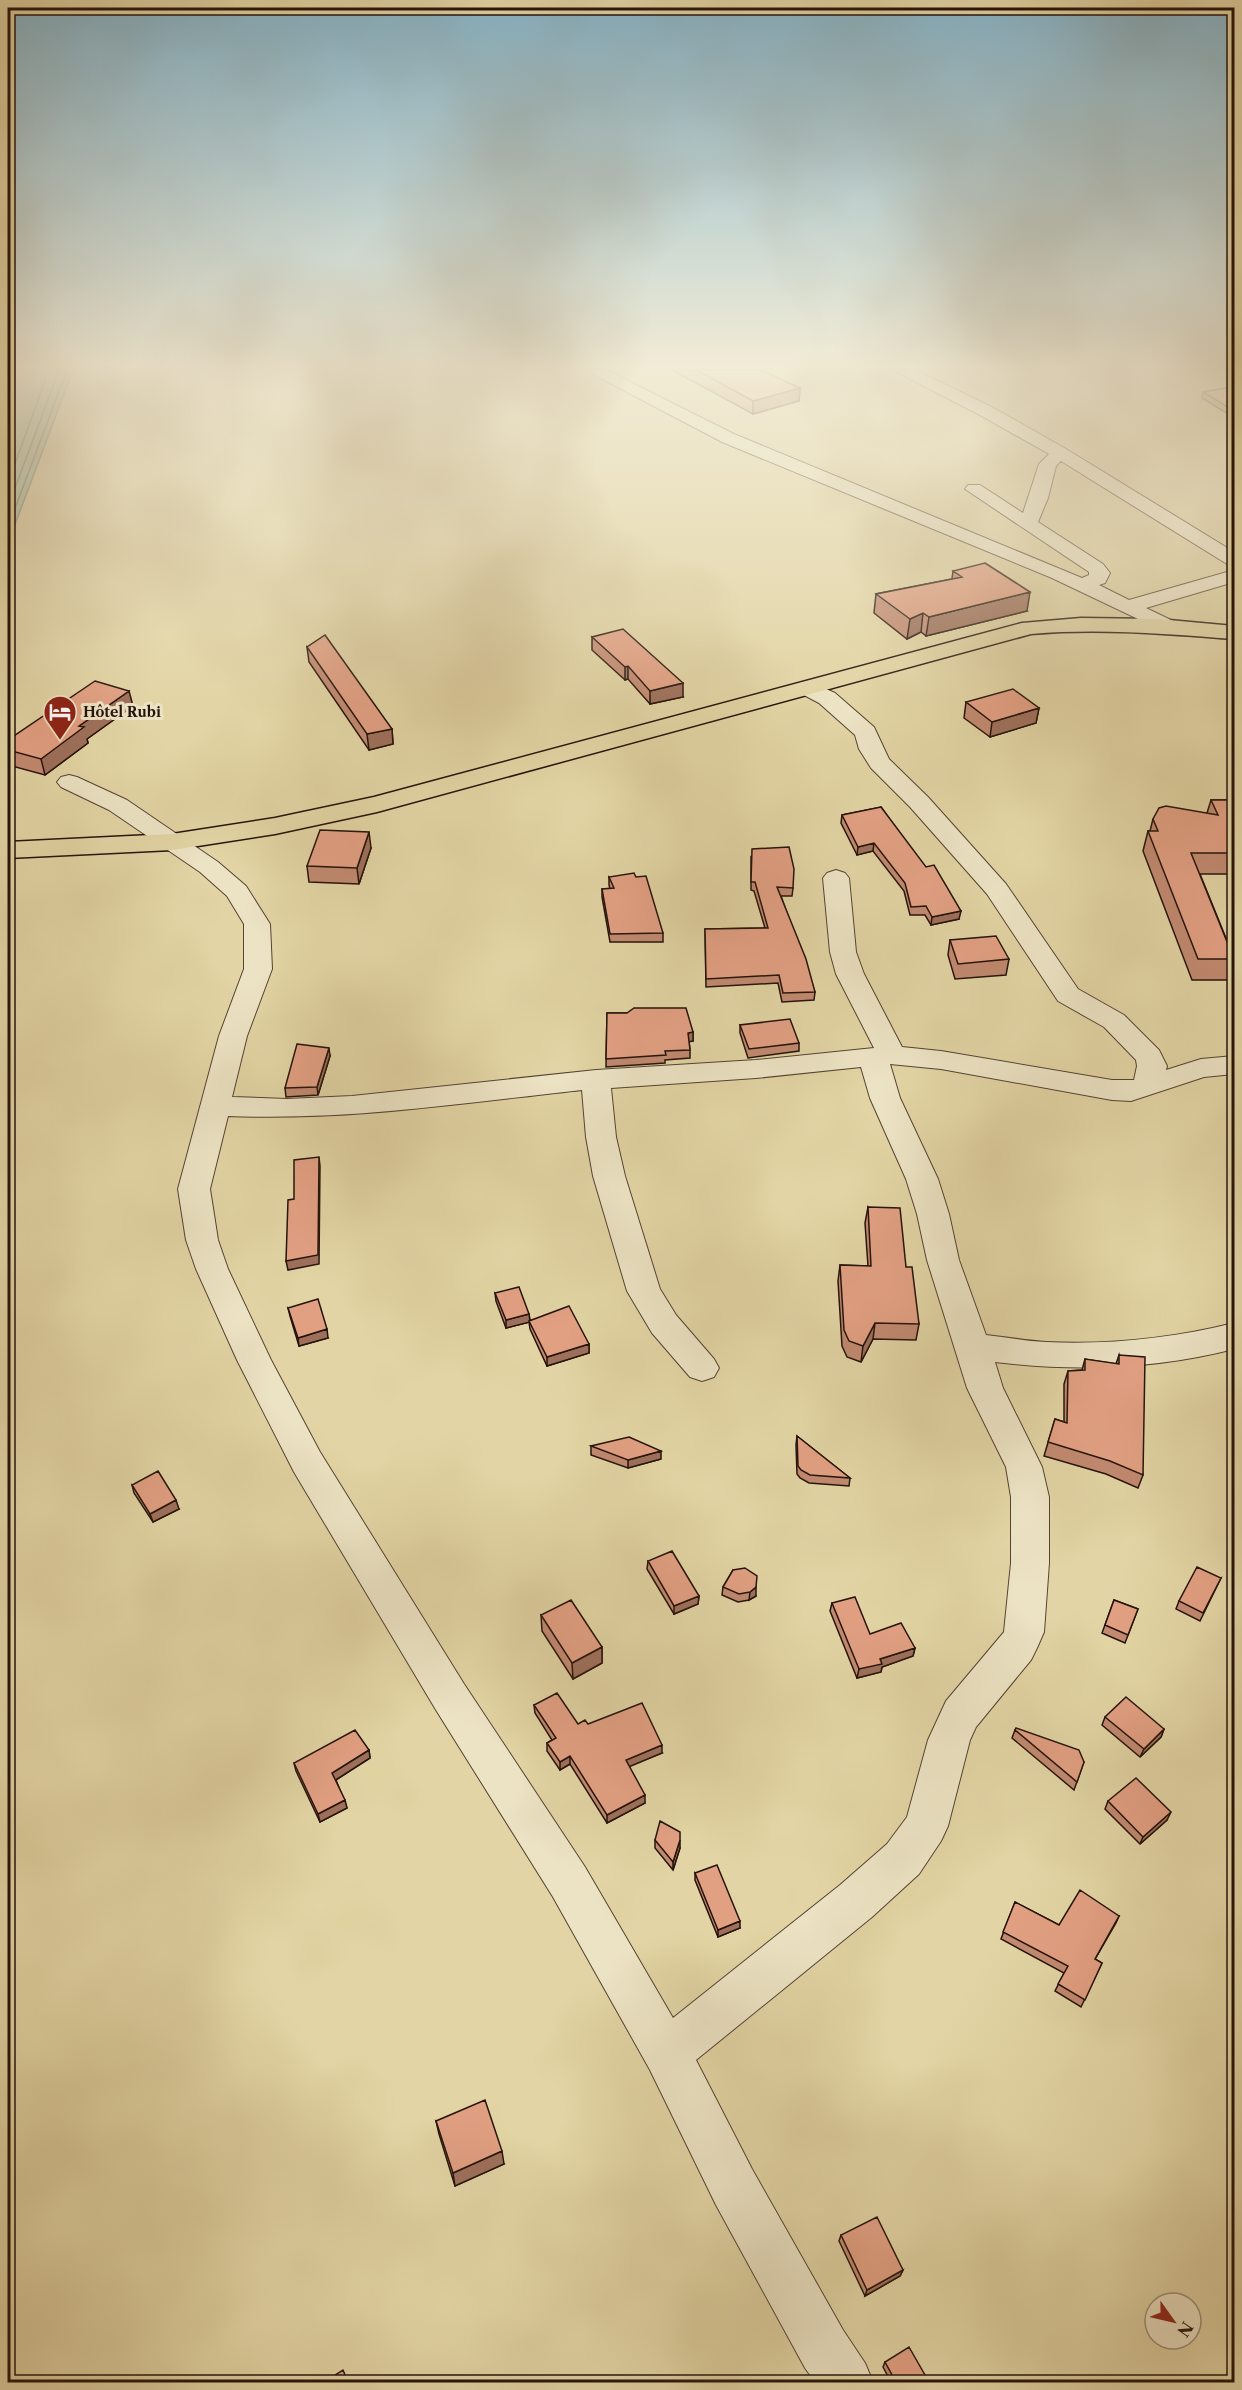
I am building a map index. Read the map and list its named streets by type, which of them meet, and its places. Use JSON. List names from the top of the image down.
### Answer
{
  "places": {
    "hotel": ["Hôtel Rubi"]
  },
  "north": "bottom right"
}
